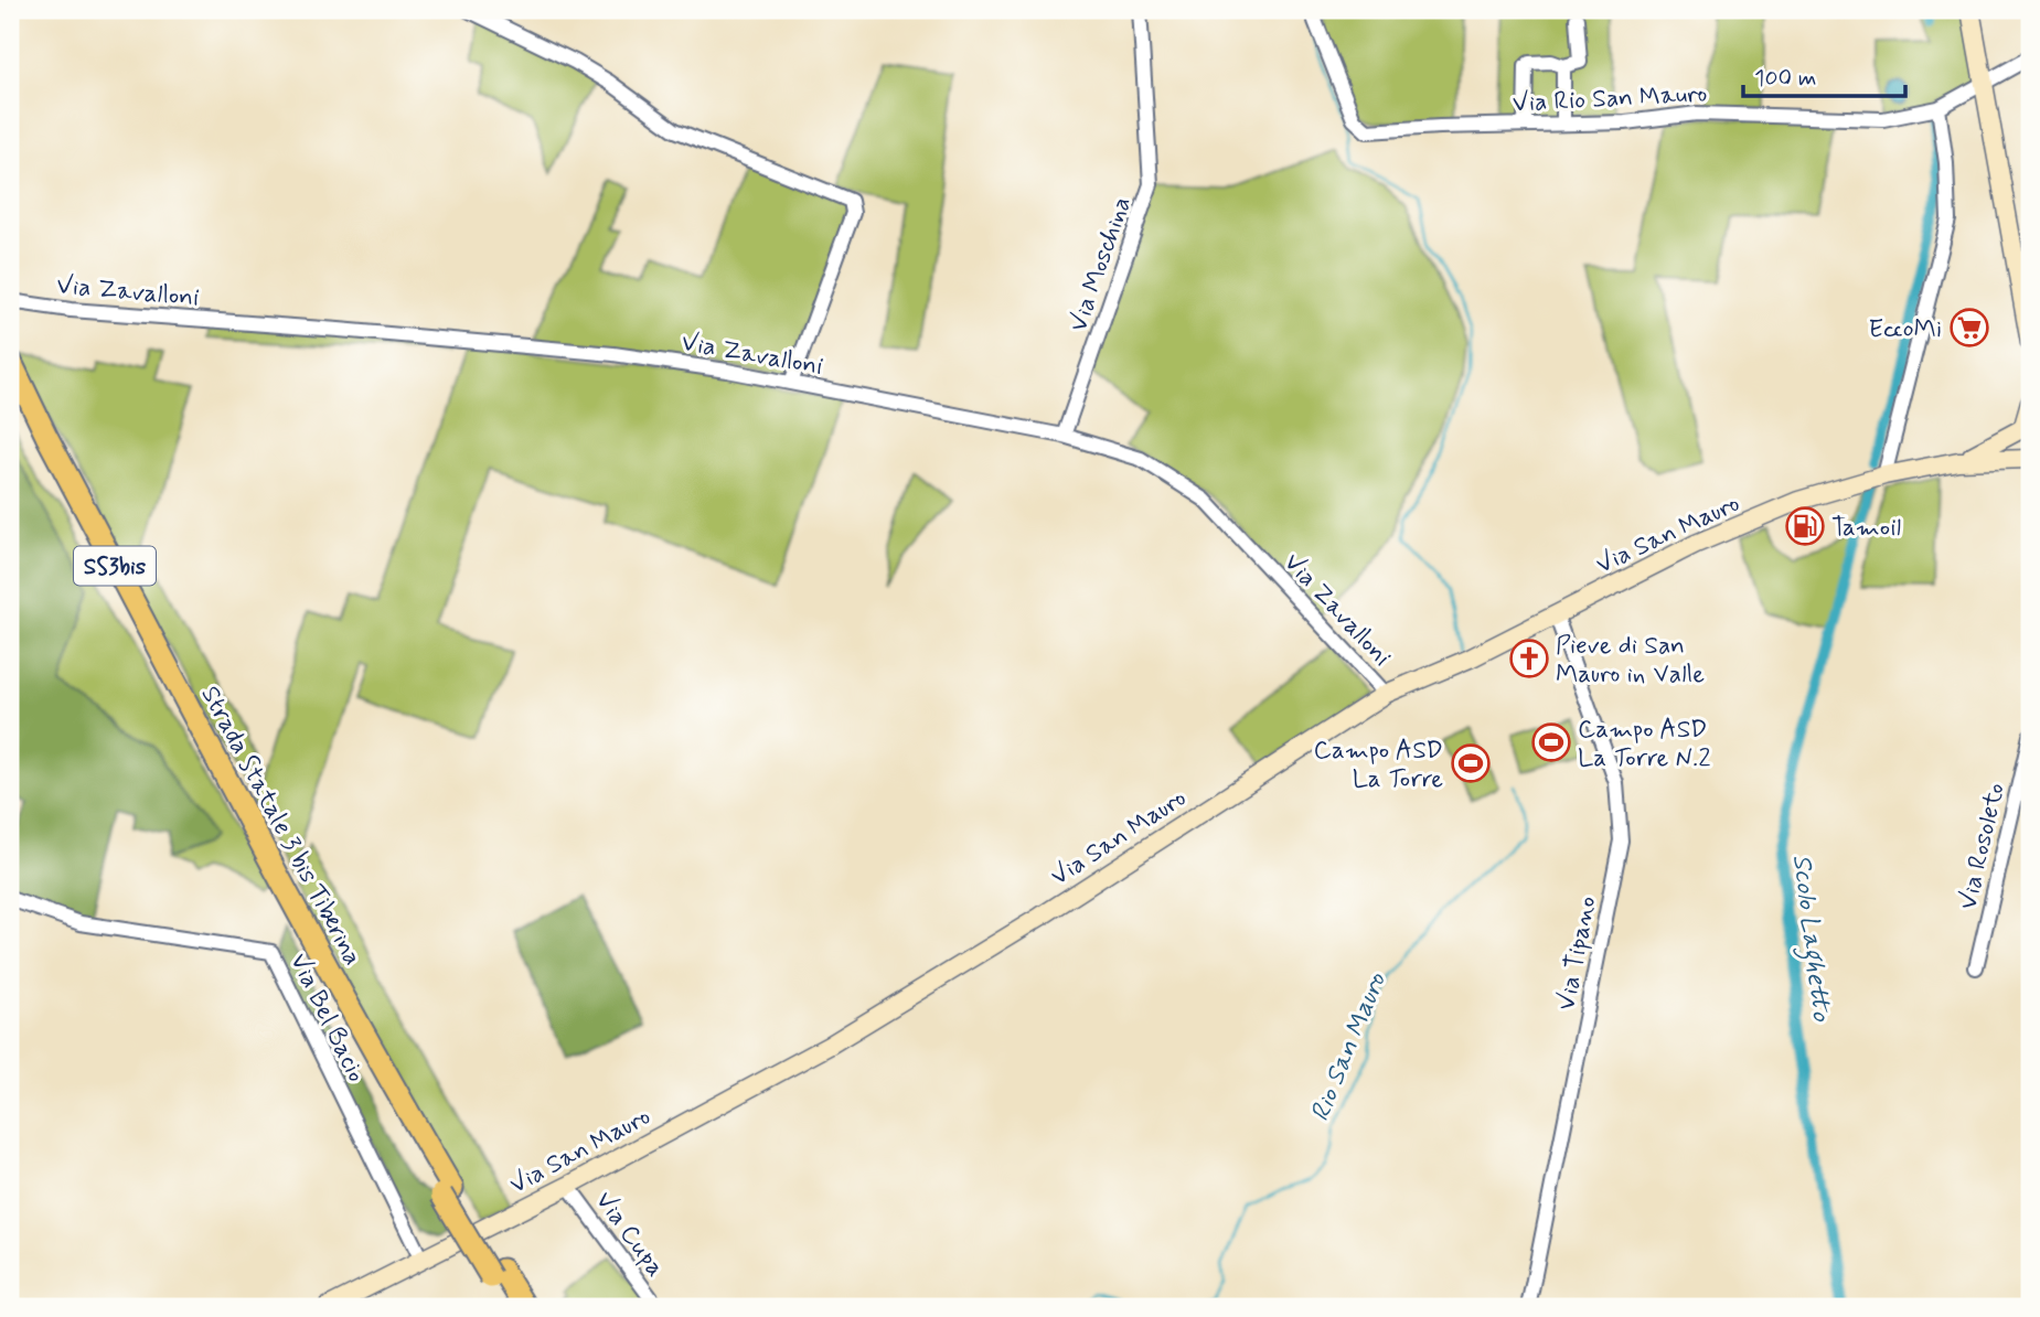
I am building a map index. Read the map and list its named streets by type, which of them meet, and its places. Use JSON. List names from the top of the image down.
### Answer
{
  "streets": {
    "highway": ["SS3bis", "Strada Statale 3 bis Tiberina"],
    "main road": ["Via San Mauro"],
    "street": [
      "Via Rio San Mauro",
      "Via Moschina",
      "Via Zavalloni",
      "Via Rosoleto",
      "Via Tipano",
      "Via Bel Bacio",
      "Via Cupa"
    ]
  },
  "crossings": [
    ["Via Moschina", "Via Zavalloni"],
    ["Via Zavalloni", "Via San Mauro"],
    ["Via San Mauro", "Via Tipano"],
    ["Via San Mauro", "Via Bel Bacio"],
    ["Via San Mauro", "Via Cupa"]
  ],
  "water": ["Scolo Laghetto", "Rio San Mauro"],
  "places": {
    "supermarket": ["EccoMi"],
    "fuel station": ["Tamoil"],
    "church": ["Pieve di San Mauro in Valle"],
    "sports": ["Campo ASD La Torre N.2", "Campo ASD La Torre"]
  },
  "scale_bar": "100 m"
}
